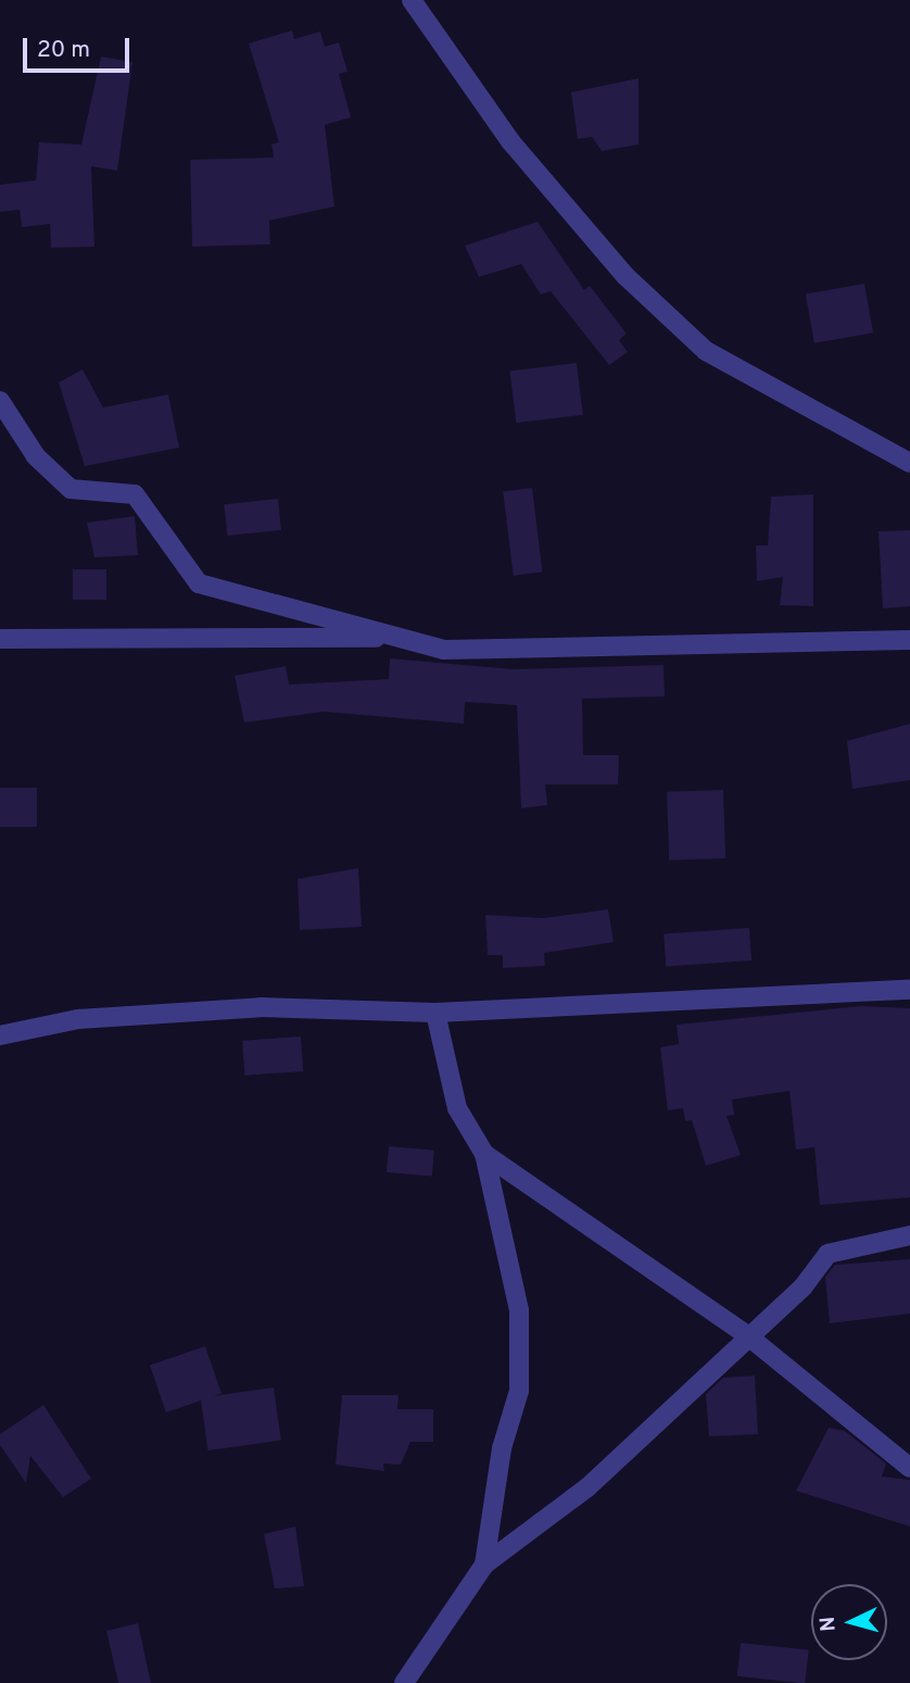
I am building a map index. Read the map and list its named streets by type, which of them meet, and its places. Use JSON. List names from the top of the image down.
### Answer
{
  "scale_bar": "20 m",
  "north": "left"
}
